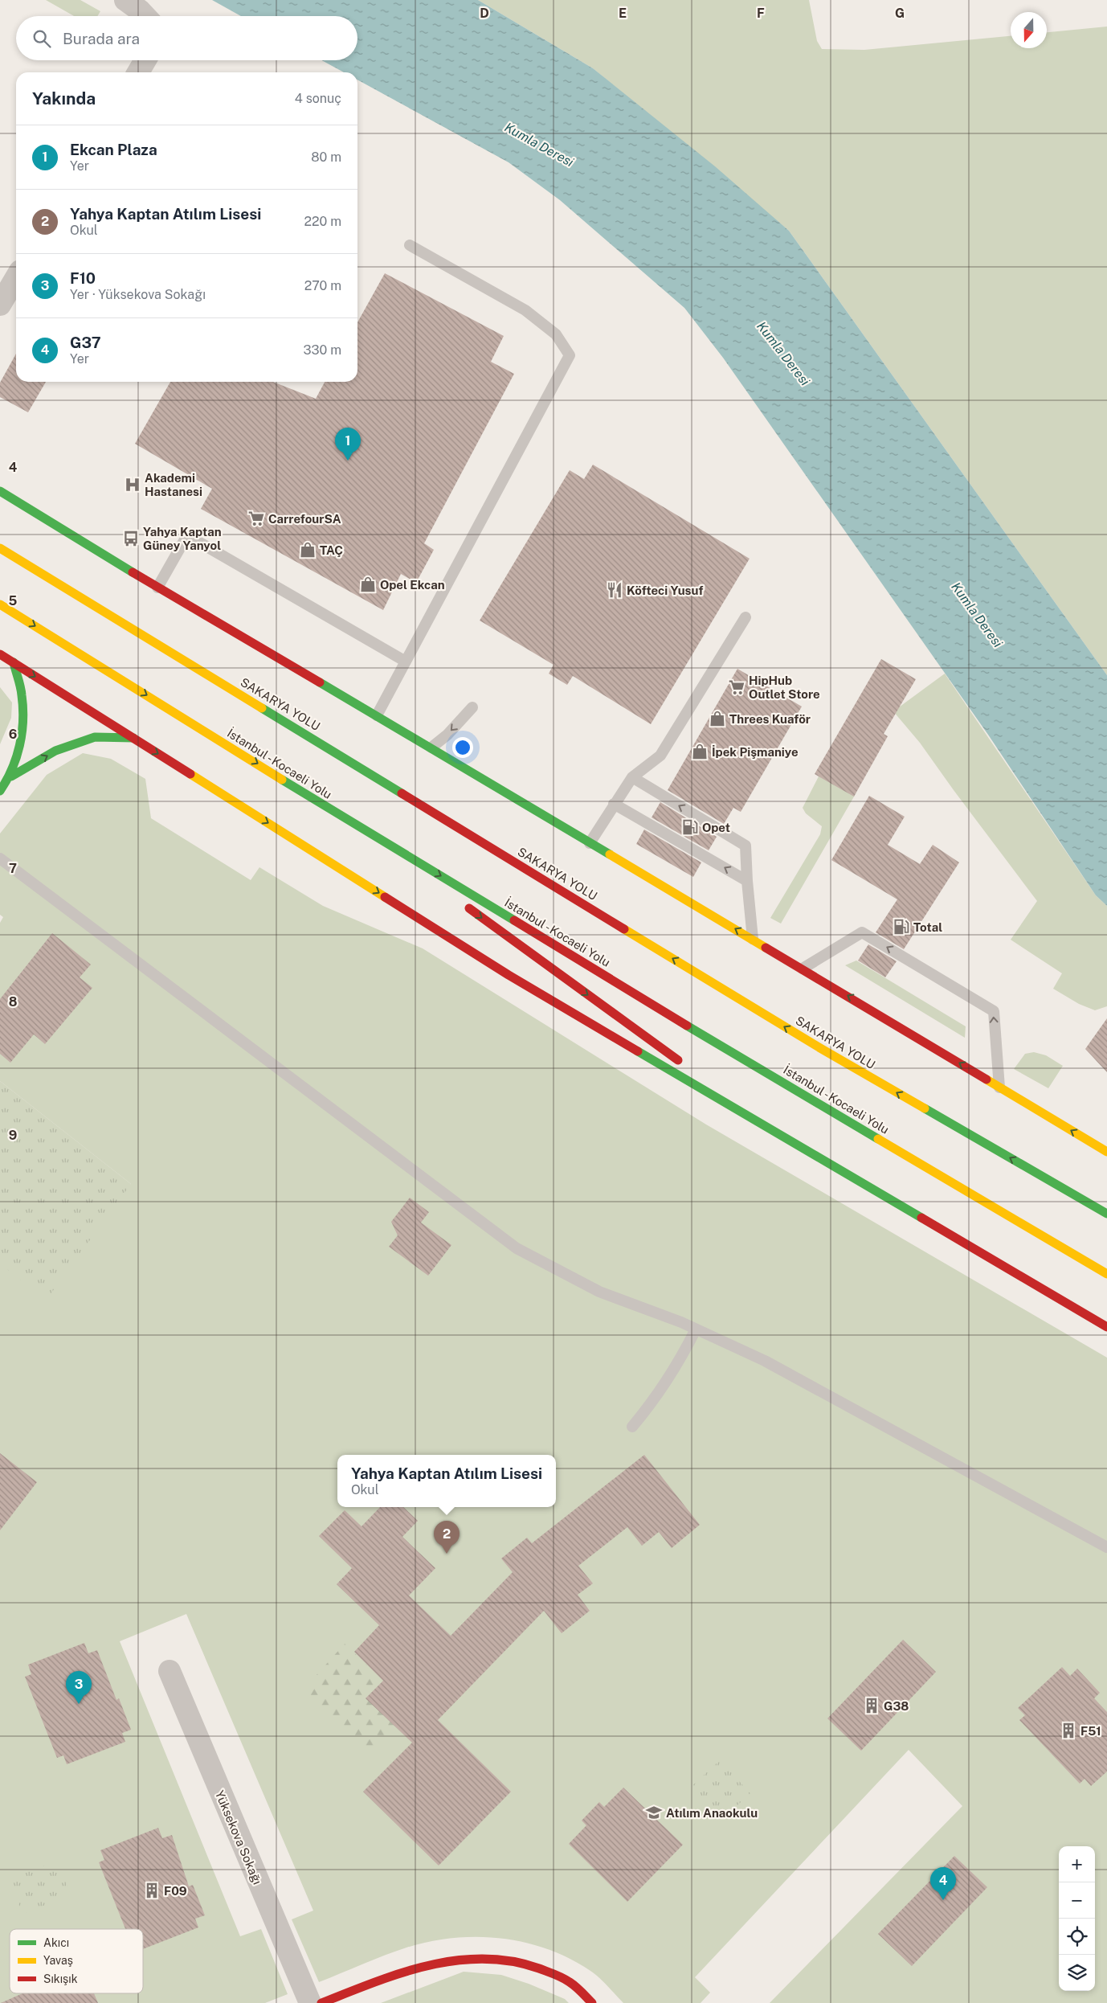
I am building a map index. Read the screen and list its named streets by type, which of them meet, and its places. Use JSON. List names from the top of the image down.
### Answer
{
  "streets": {
    "main road": ["SAKARYA YOLU", "İstanbul - Kocaeli Yolu"],
    "street": ["Yüksekova Sokağı"]
  },
  "water": ["Kumla Deresi"],
  "places": {
    "hospital": ["Akademi Hastanesi"],
    "supermarket": ["CarrefourSA", "HipHub Outlet Store"],
    "bus stop": ["Yahya Kaptan Güney Yanyol"],
    "shop": [
      "TAÇ",
      "Opel Ekcan",
      "Threes Kuaför",
      "İpek Pişmaniye"
    ],
    "restaurant": ["Köfteci Yusuf"],
    "fuel station": ["Opet", "Total"],
    "building": ["G38", "F51", "F09"],
    "school or university": ["Atılım Anaokulu"]
  },
  "legend": ["Akıcı", "Yavaş", "Sıkışık"],
  "north": "bottom",
  "page": {
    "search": "Burada ara",
    "heading": ["Yakında", "4 sonuç"],
    "list": [
      {
        "mark": "1",
        "name": "Ekcan Plaza",
        "note": "Yer",
        "value": "80 m"
      },
      {
        "mark": "2",
        "name": "Yahya Kaptan Atılım Lisesi",
        "note": "Okul",
        "value": "220 m"
      },
      {
        "mark": "3",
        "name": "F10",
        "note": "Yer · Yüksekova Sokağı",
        "value": "270 m"
      },
      {
        "mark": "4",
        "name": "G37",
        "note": "Yer",
        "value": "330 m"
      }
    ],
    "pins": [
      "1",
      "2",
      "3",
      "4"
    ],
    "popup": ["Yahya Kaptan Atılım Lisesi", "Okul"],
    "map_buttons": ["+", "−"]
  },
  "grid": {
    "columns": [
      "D",
      "E",
      "F",
      "G"
    ],
    "rows": [
      "4",
      "5",
      "6",
      "7",
      "8",
      "9"
    ]
  }
}
